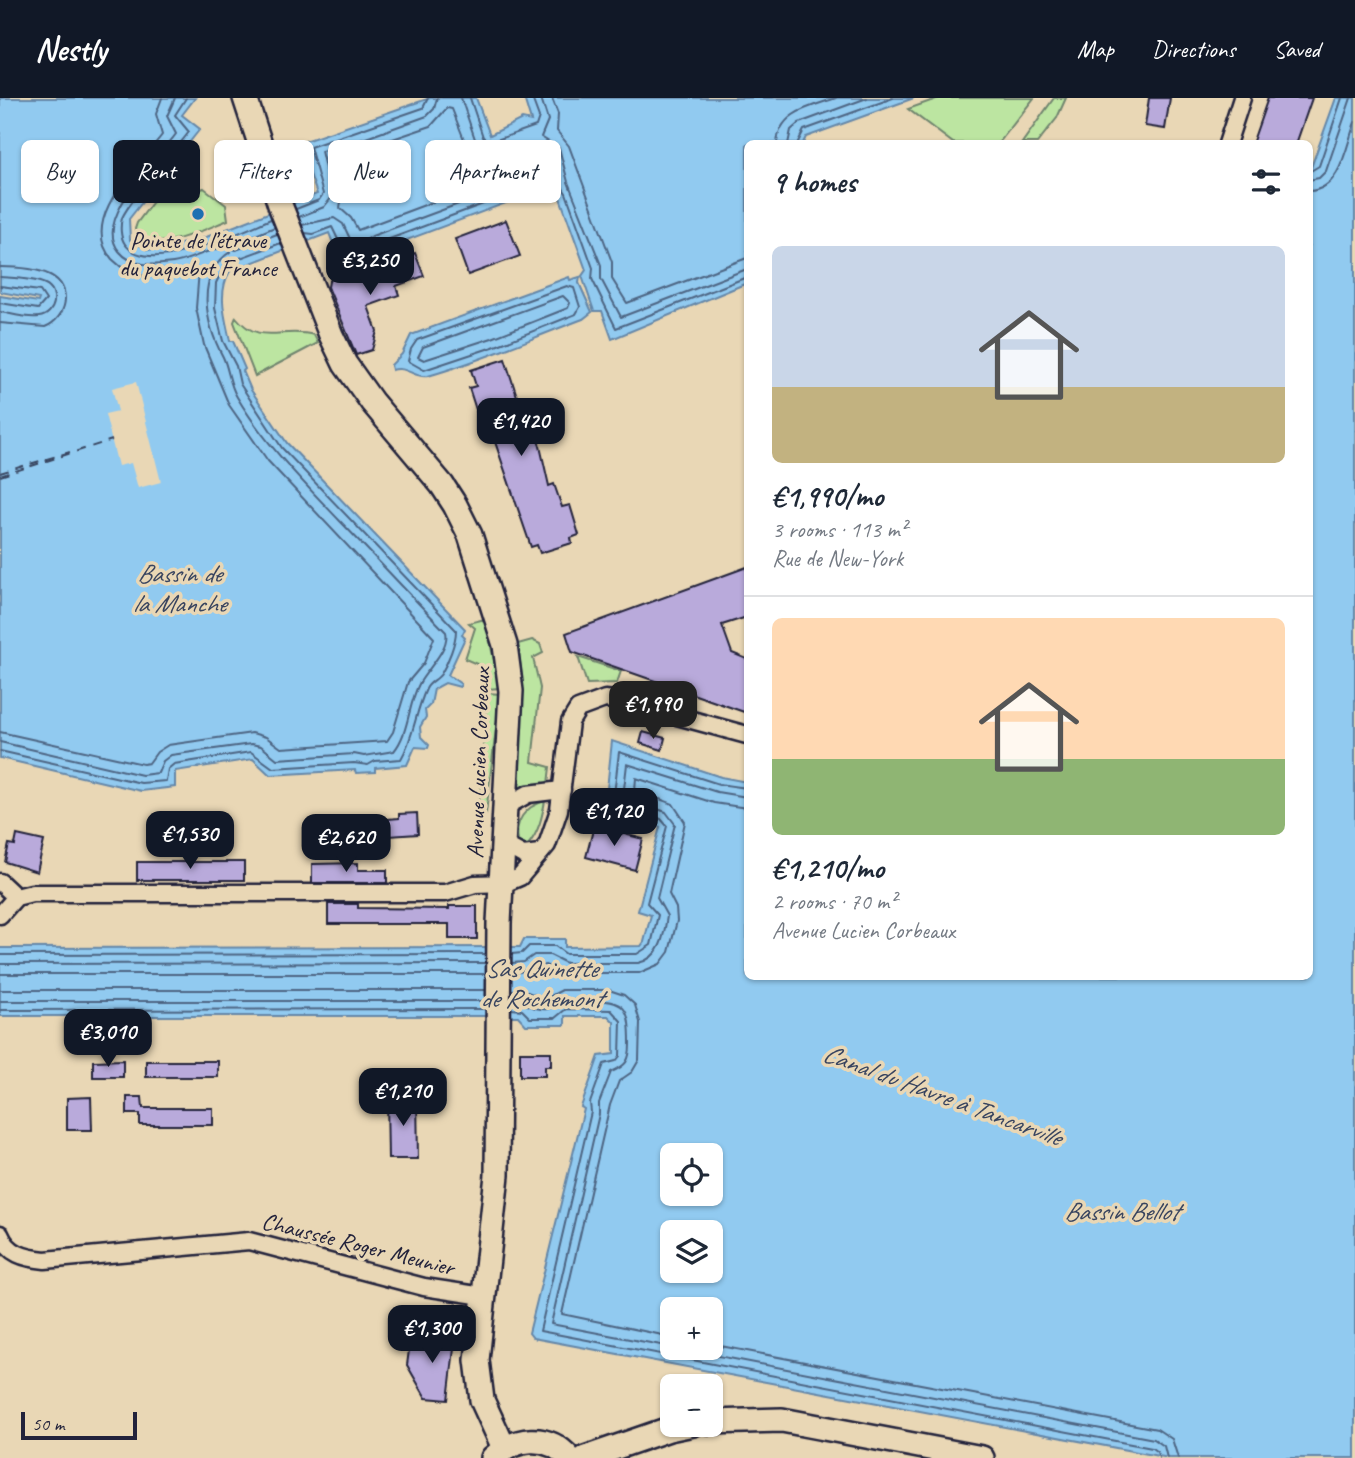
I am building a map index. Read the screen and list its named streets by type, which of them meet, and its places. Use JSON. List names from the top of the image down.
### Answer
{
  "streets": {
    "main road": ["Avenue Lucien Corbeaux"],
    "street": ["Chaussée Roger Meunier"]
  },
  "crossings": [
    ["Avenue Lucien Corbeaux", "Chaussée Roger Meunier"]
  ],
  "water": [
    "Bassin de la Manche",
    "Sas Quinette de Rochemont",
    "Canal du Havre à Tancarville",
    "Bassin Bellot"
  ],
  "places": ["Pointe de l’étrave du paquebot France"],
  "scale_bar": "50 m",
  "page": {
    "header": "Nestly",
    "nav": ["Map", "Directions", "Saved"],
    "chip": [
      "Buy",
      "Rent",
      "Filters",
      "New",
      "Apartment"
    ],
    "heading": "9 homes",
    "list": [
      {
        "name": "€1,990/mo",
        "note": "3 rooms · 113 m² · Rue de New-York"
      },
      {
        "name": "€1,210/mo",
        "note": "2 rooms · 70 m² · Avenue Lucien Corbeaux"
      }
    ],
    "price": [
      "€3,250",
      "€1,420",
      "€1,990",
      "€1,120",
      "€1,530",
      "€2,620",
      "€3,010",
      "€1,210",
      "€1,300"
    ],
    "map_buttons": ["+", "−"],
    "scale": "50 m"
  }
}
